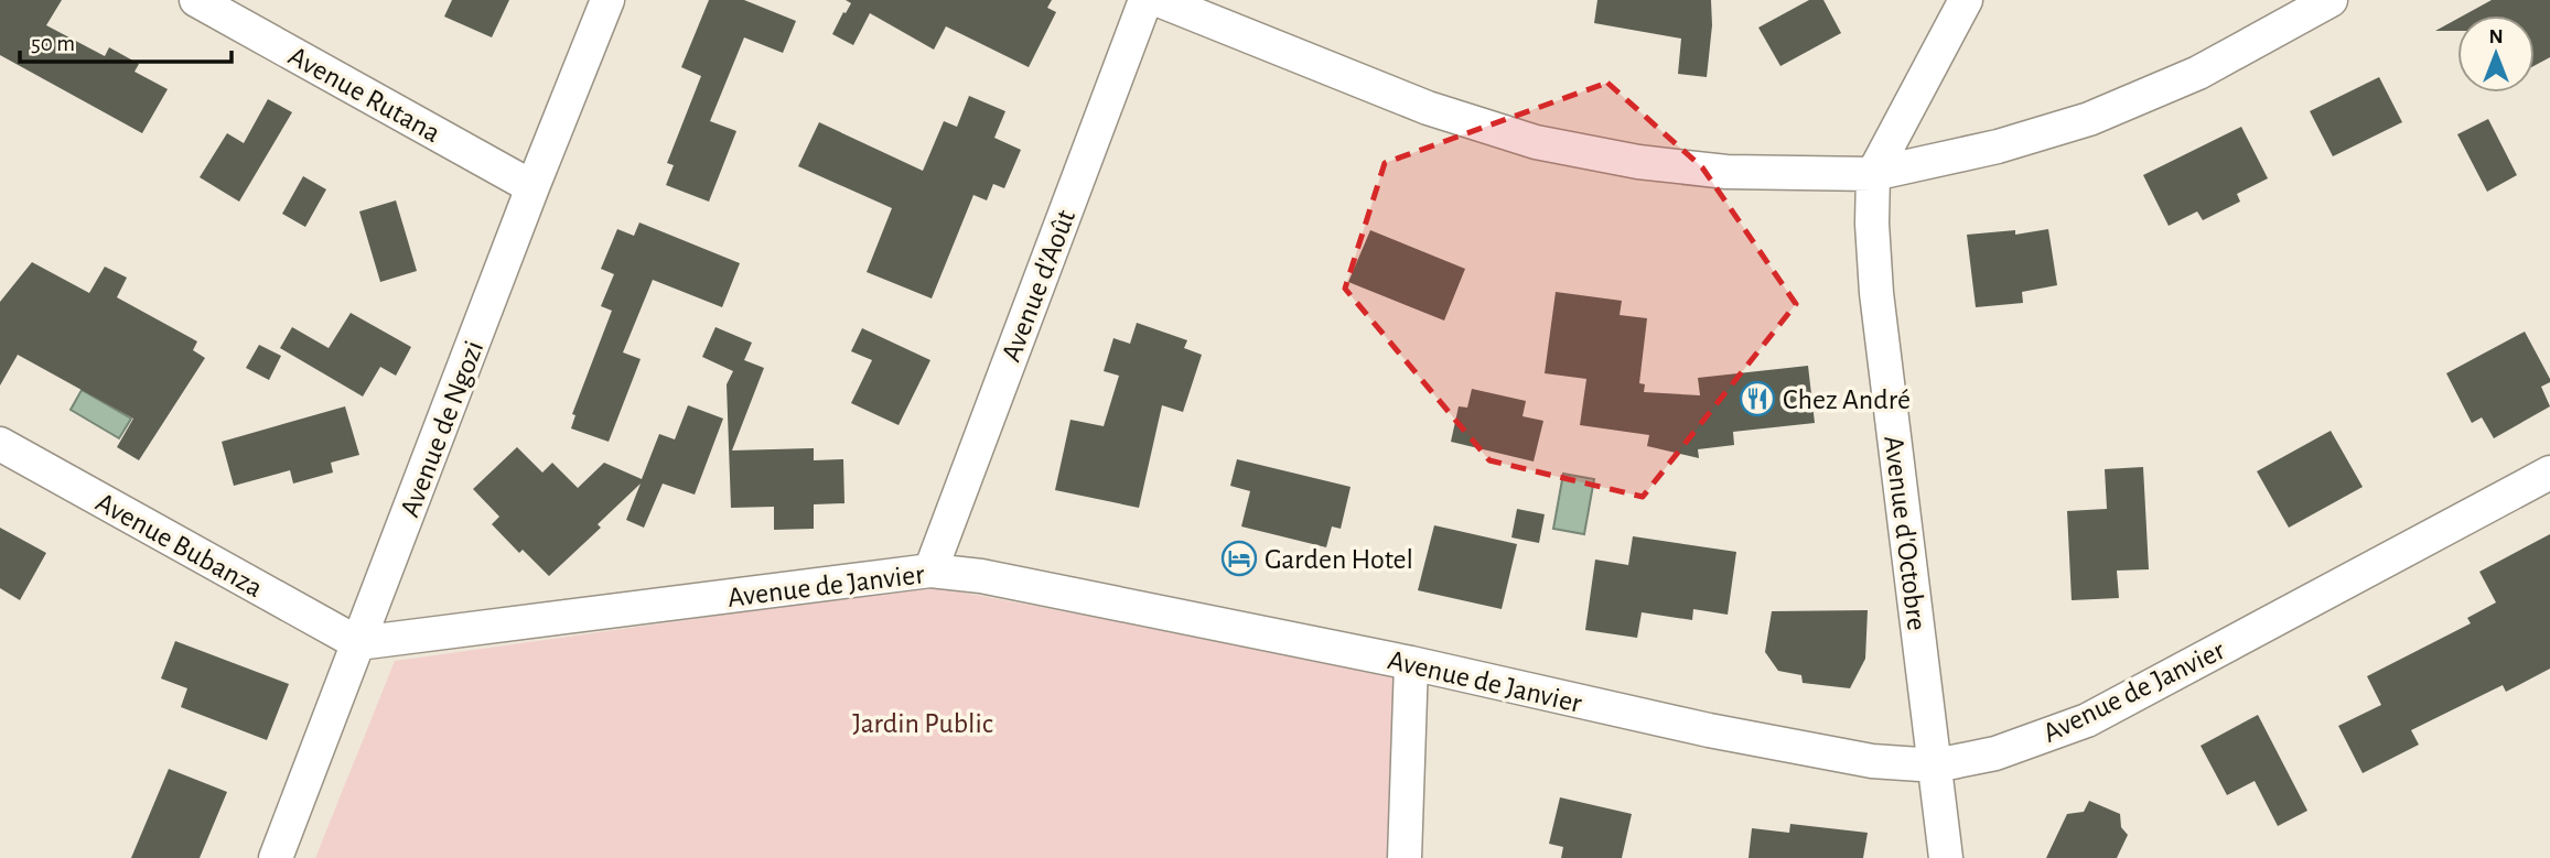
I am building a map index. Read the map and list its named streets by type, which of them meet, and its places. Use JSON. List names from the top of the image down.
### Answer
{
  "streets": {
    "street": [
      "Avenue Rutana",
      "Avenue d'Août",
      "Avenue de Ngozi",
      "Avenue d'Octobre",
      "Avenue Bubanza",
      "Avenue de Janvier"
    ]
  },
  "crossings": [
    ["Avenue Rutana", "Avenue de Ngozi"],
    ["Avenue d'Août", "Avenue de Janvier"],
    ["Avenue de Ngozi", "Avenue Bubanza"],
    ["Avenue de Ngozi", "Avenue de Janvier"],
    ["Avenue d'Octobre", "Avenue de Janvier"],
    ["Avenue Bubanza", "Avenue de Janvier"]
  ],
  "parks": ["Jardin Public"],
  "places": {
    "restaurant": ["Chez André"],
    "hotel": ["Garden Hotel"]
  },
  "scale_bar": "50 m",
  "north": "top"
}
